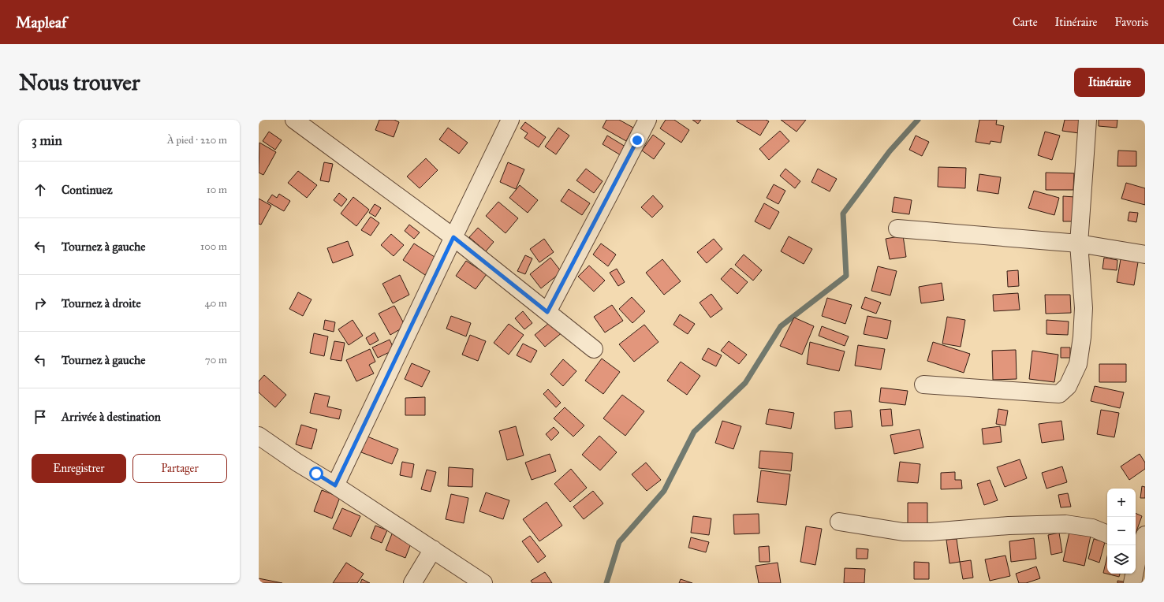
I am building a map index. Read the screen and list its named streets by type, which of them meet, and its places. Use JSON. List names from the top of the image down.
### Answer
{
  "page": {
    "header": "Mapleaf",
    "nav": ["Carte", "Itinéraire", "Favoris"],
    "buttons": [
      "Itinéraire",
      ["Enregistrer", "Partager"]
    ],
    "title": "Nous trouver",
    "heading": ["3 min", "À pied · 220 m"],
    "list": [
      ["Continuez", "10 m"],
      ["Tournez à gauche", "100 m"],
      ["Tournez à droite", "40 m"],
      ["Tournez à gauche", "70 m"],
      "Arrivée à destination"
    ],
    "map_buttons": ["+", "−"]
  }
}
